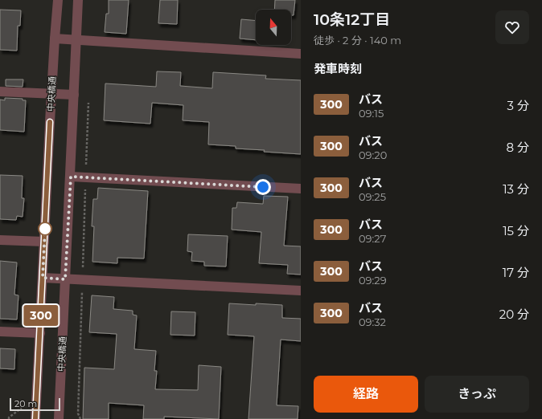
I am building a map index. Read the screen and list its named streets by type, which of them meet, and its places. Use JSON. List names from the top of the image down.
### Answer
{
  "streets": {
    "street": ["中央橋通"]
  },
  "lines": ["bus line 300"],
  "scale_bar": "20 m",
  "north": "top",
  "page": {
    "on_map": "300",
    "heading": [
      ["10条12丁目", "徒歩 · 2 分 · 140 m"],
      "発車時刻"
    ],
    "list": [
      {
        "mark": "300",
        "name": "バス",
        "note": "09:15",
        "value": "3 分"
      },
      {
        "mark": "300",
        "name": "バス",
        "note": "09:20",
        "value": "8 分"
      },
      {
        "mark": "300",
        "name": "バス",
        "note": "09:25",
        "value": "13 分"
      },
      {
        "mark": "300",
        "name": "バス",
        "note": "09:27",
        "value": "15 分"
      },
      {
        "mark": "300",
        "name": "バス",
        "note": "09:29",
        "value": "17 分"
      },
      {
        "mark": "300",
        "name": "バス",
        "note": "09:32",
        "value": "20 分"
      }
    ],
    "buttons": ["経路", "きっぷ"],
    "scale": "20 m"
  }
}
